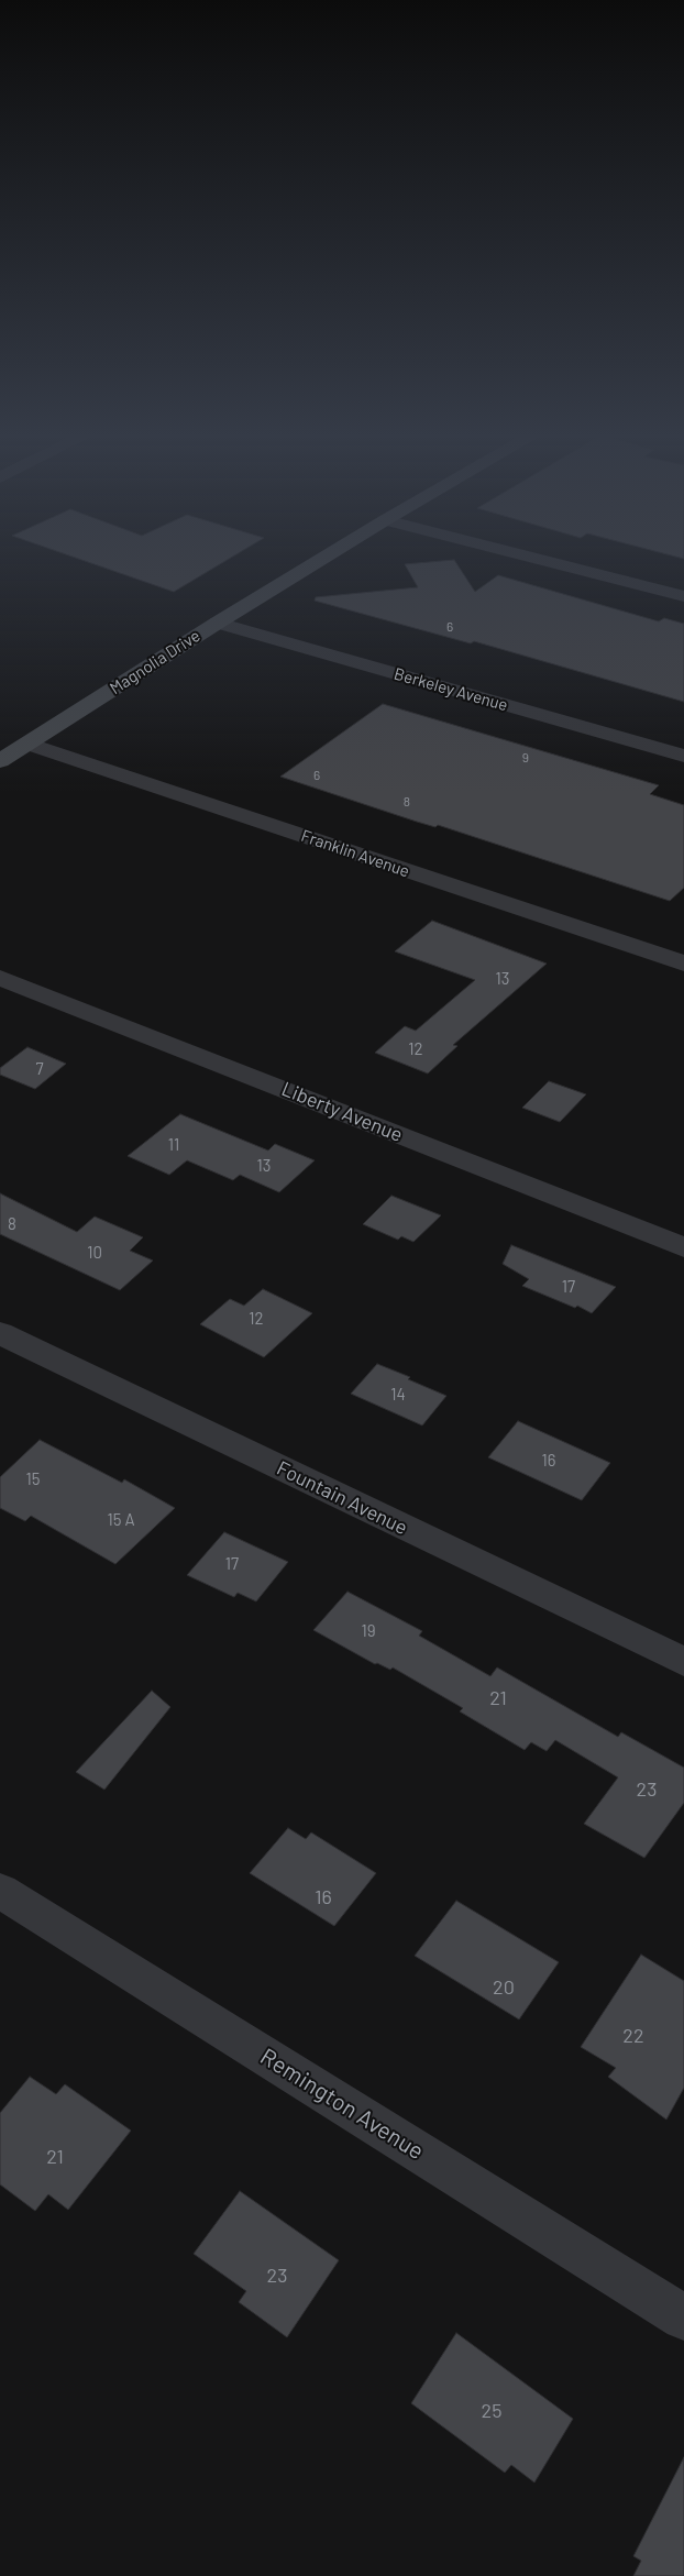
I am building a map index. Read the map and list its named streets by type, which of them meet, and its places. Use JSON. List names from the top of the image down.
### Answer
{
  "streets": {
    "street": [
      "Magnolia Drive",
      "Berkeley Avenue",
      "Franklin Avenue",
      "Liberty Avenue",
      "Fountain Avenue",
      "Remington Avenue"
    ]
  },
  "crossings": [
    ["Magnolia Drive", "Berkeley Avenue"],
    ["Magnolia Drive", "Franklin Avenue"]
  ],
  "house_numbers": [
    "6",
    "9",
    "6",
    "8",
    "13",
    "12",
    "7",
    "11",
    "13",
    "8",
    "10",
    "17",
    "12",
    "14",
    "16",
    "15",
    "15 A",
    "17",
    "19",
    "21",
    "23",
    "16",
    "20",
    "22",
    "21",
    "23",
    "25"
  ]
}
